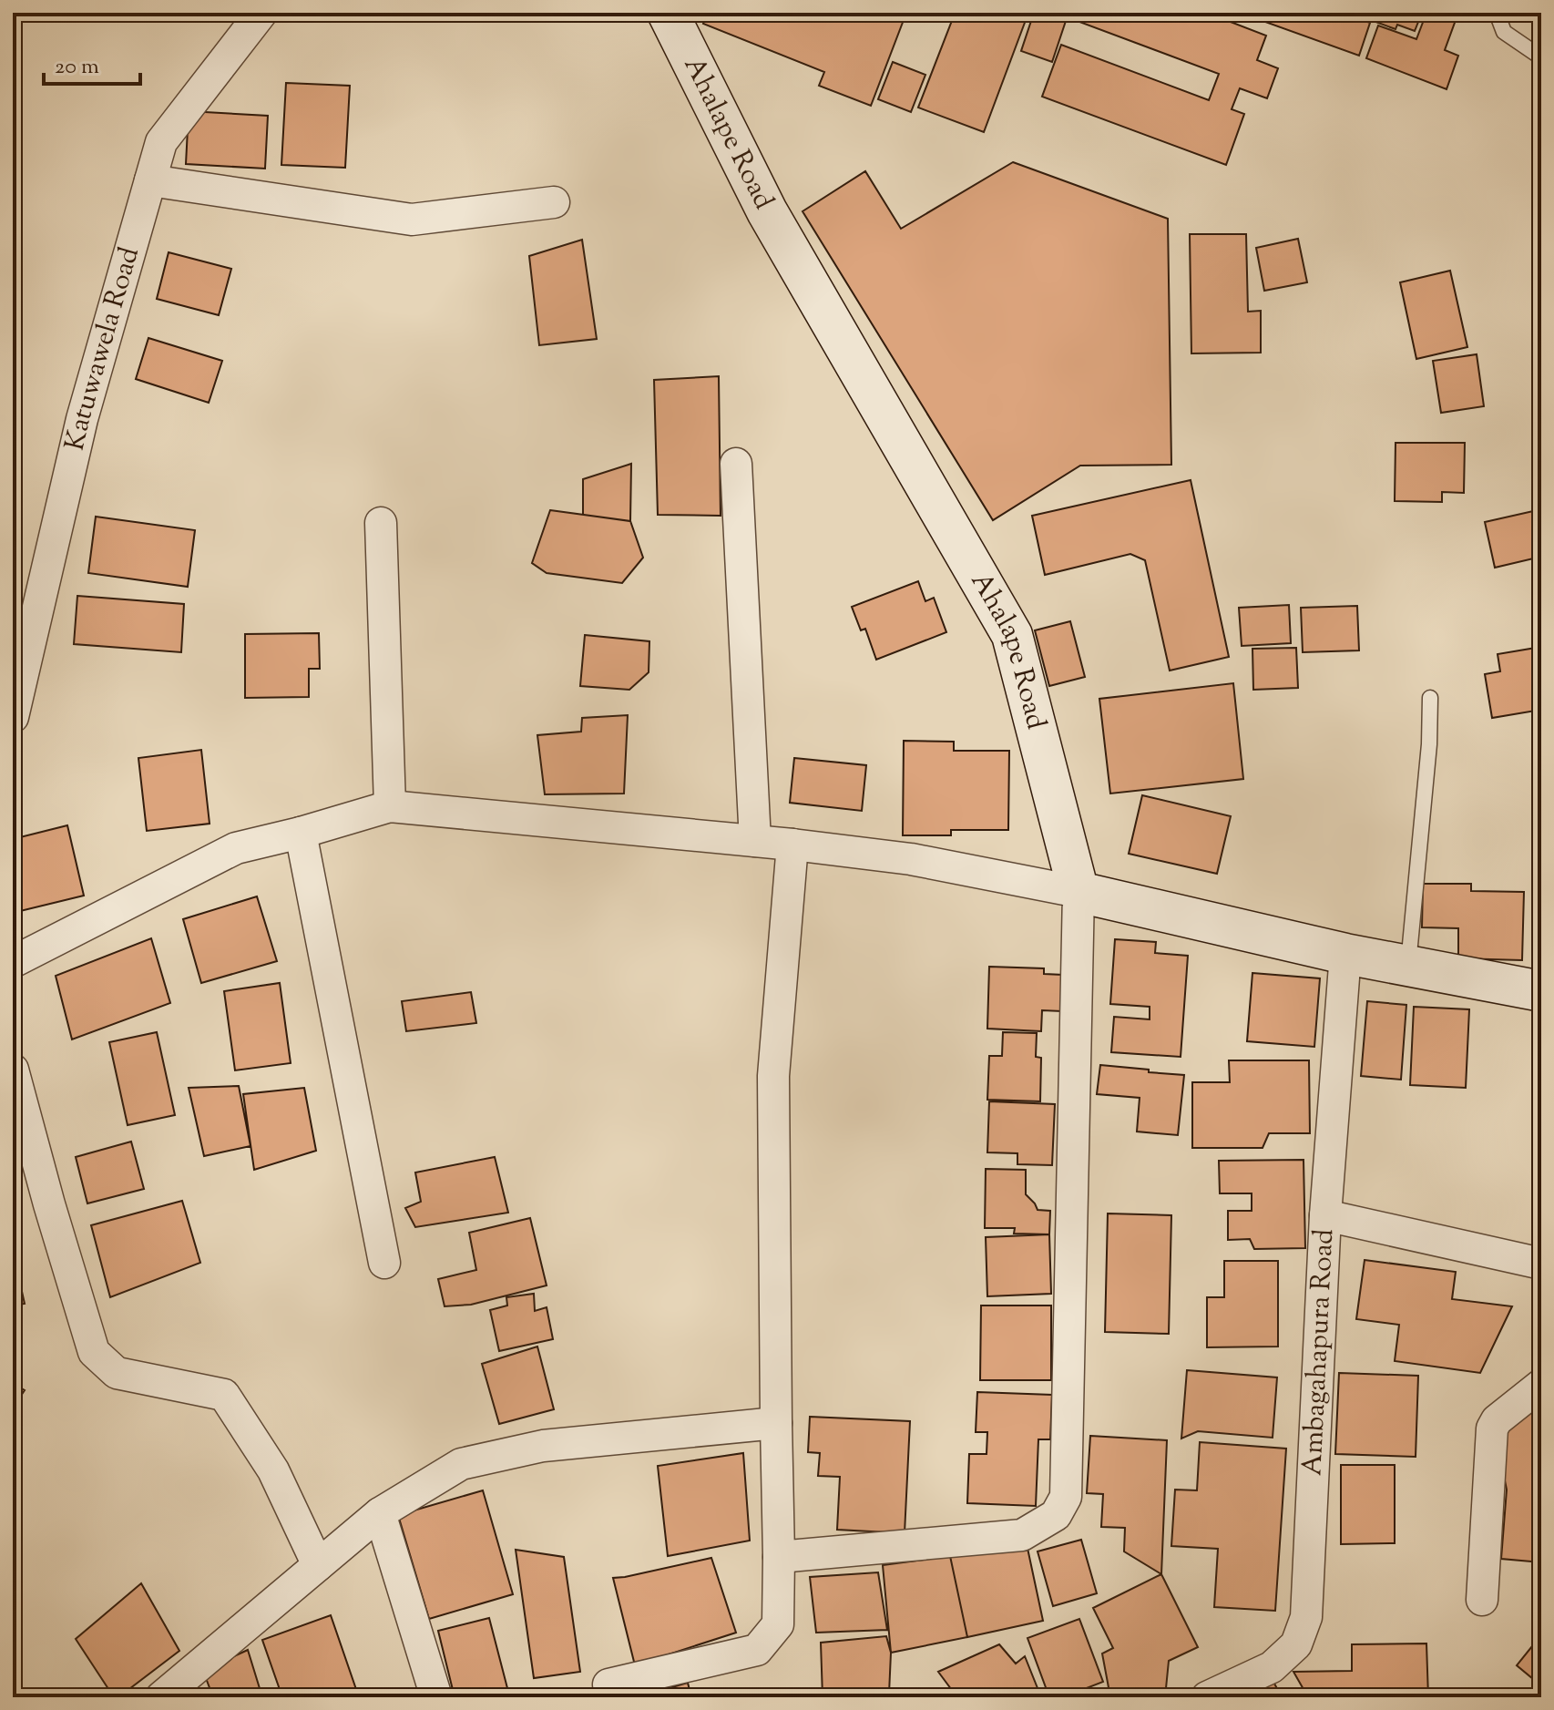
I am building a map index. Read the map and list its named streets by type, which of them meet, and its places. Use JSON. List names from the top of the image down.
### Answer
{
  "streets": {
    "street": ["Ahalape Road", "Katuwawela Road", "Ambagahapura Road"]
  },
  "scale_bar": "20 m"
}
